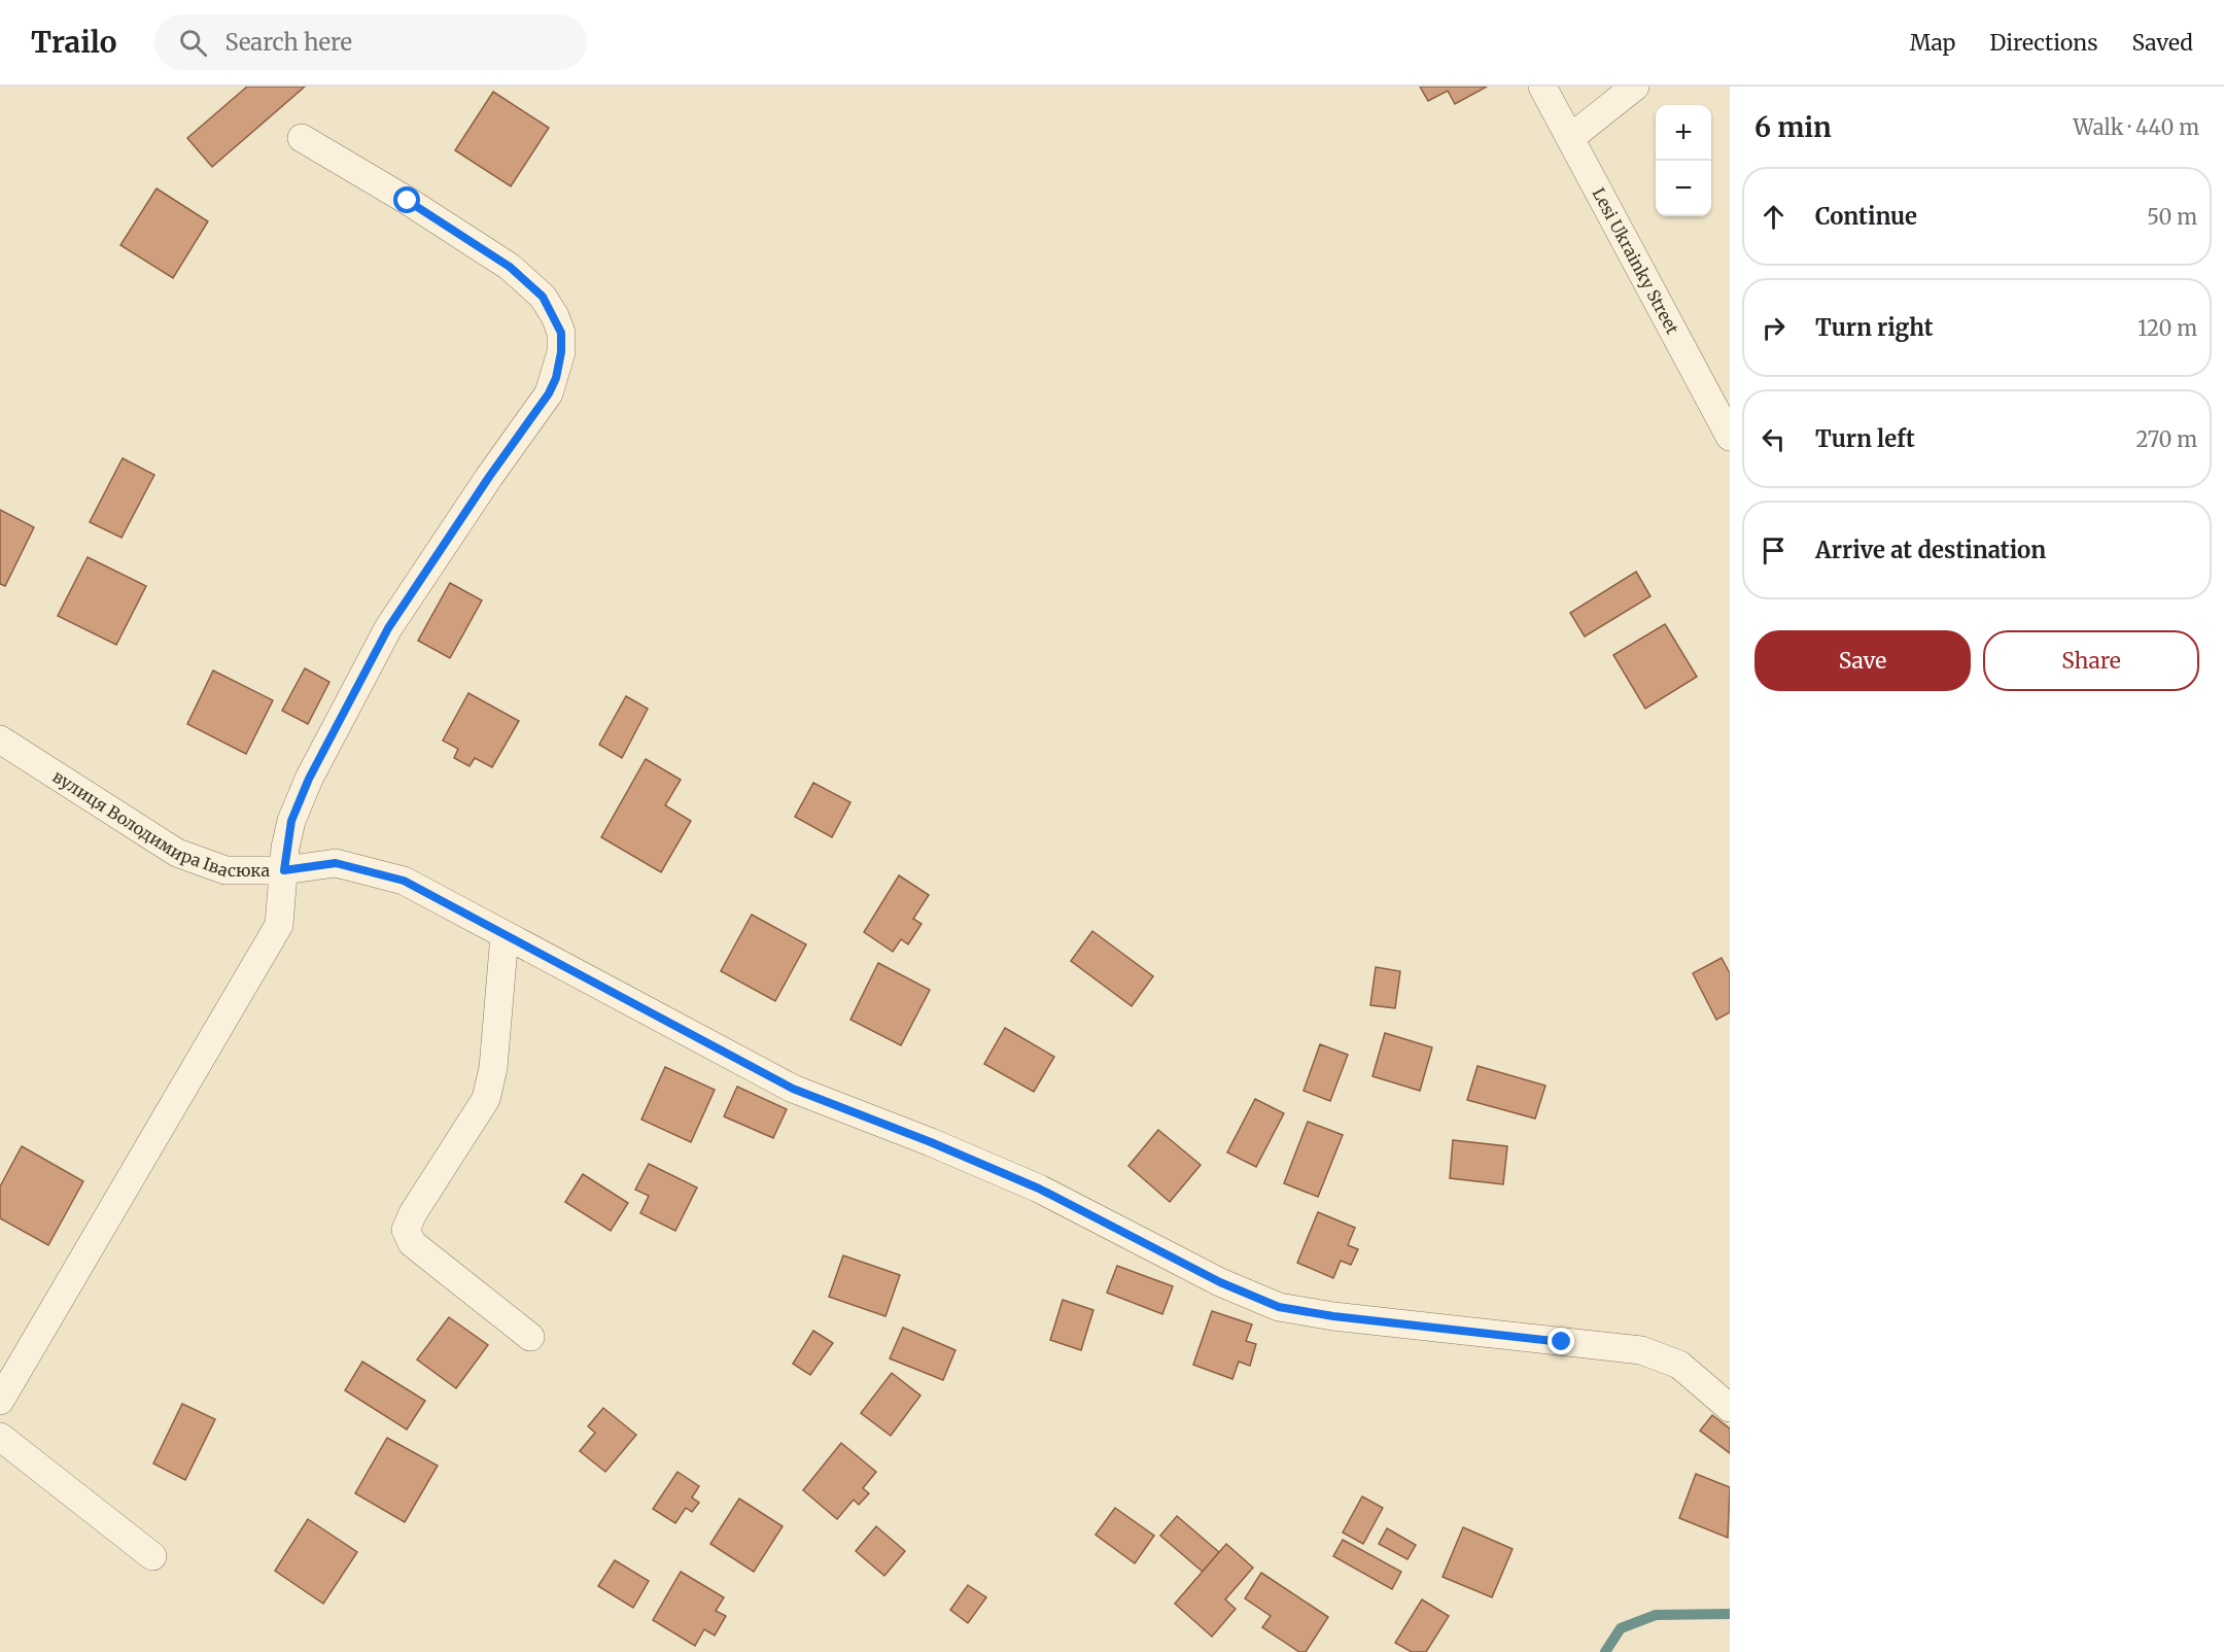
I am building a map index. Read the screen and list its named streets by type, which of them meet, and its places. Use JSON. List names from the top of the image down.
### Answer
{
  "streets": {
    "street": ["Lesi Ukrainky Street", "вулиця Володимира Івасюка"]
  },
  "page": {
    "header": "Trailo",
    "search": "Search here",
    "nav": ["Map", "Directions", "Saved"],
    "heading": ["6 min", "Walk · 440 m"],
    "map_buttons": ["+", "−"],
    "list": [
      ["Continue", "50 m"],
      ["Turn right", "120 m"],
      ["Turn left", "270 m"],
      "Arrive at destination"
    ],
    "buttons": ["Save", "Share"]
  }
}
